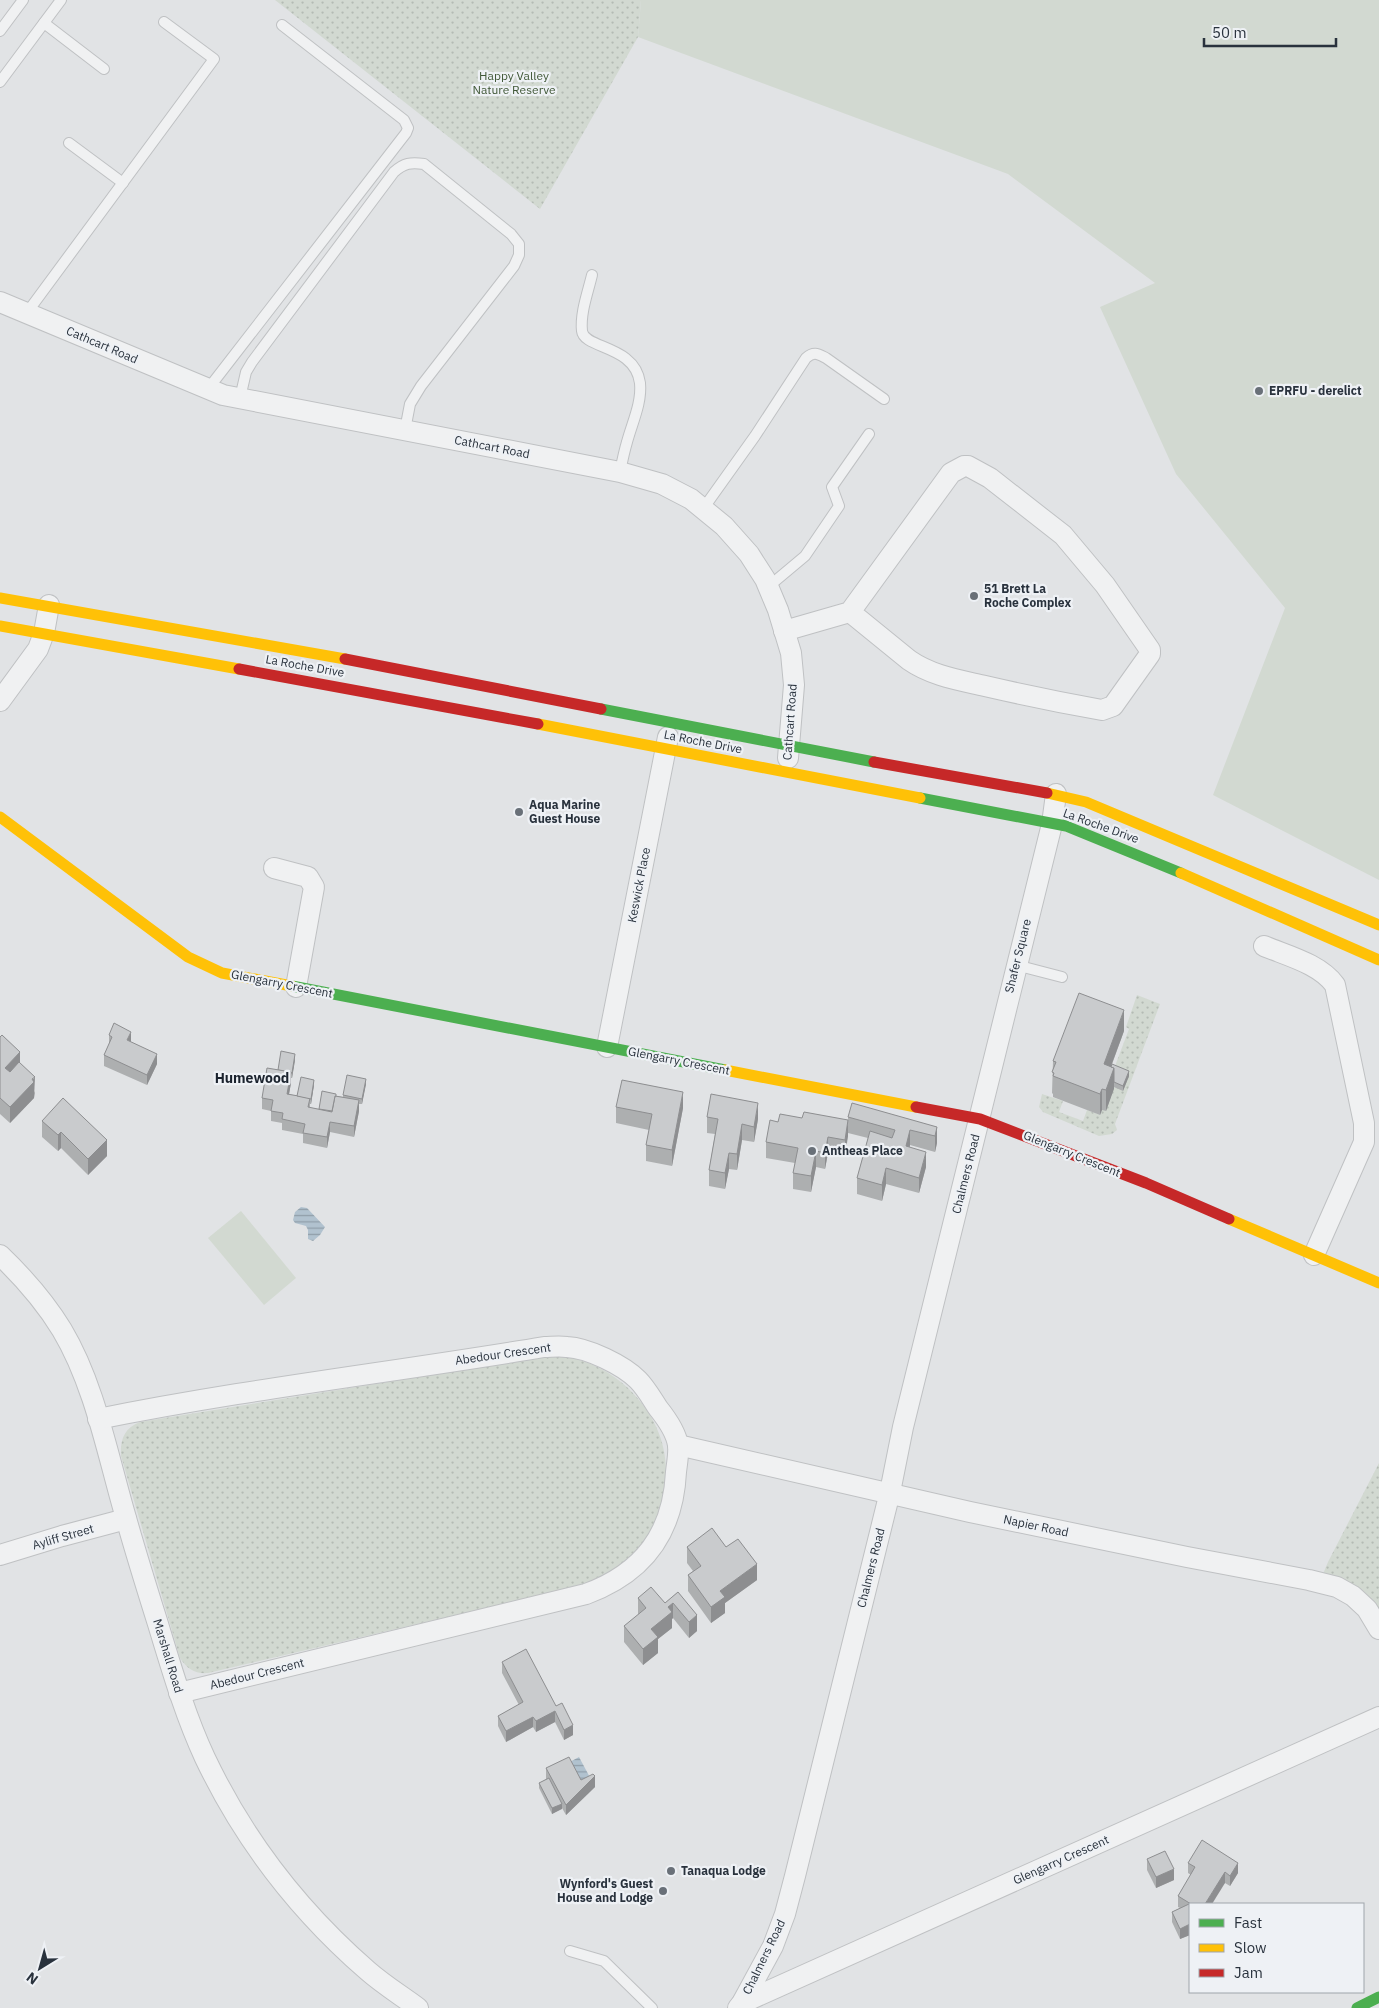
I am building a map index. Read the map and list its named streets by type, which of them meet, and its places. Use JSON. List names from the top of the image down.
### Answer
{
  "streets": {
    "street": [
      "Cathcart Road",
      "La Roche Drive",
      "Keswick Place",
      "Shafer Square",
      "Glengarry Crescent",
      "Chalmers Road",
      "Abedour Crescent",
      "Napier Road",
      "Ayliff Street",
      "Marshall Road"
    ]
  },
  "crossings": [
    ["Cathcart Road", "La Roche Drive"],
    ["La Roche Drive", "Keswick Place"],
    ["La Roche Drive", "Shafer Square"],
    ["Keswick Place", "Glengarry Crescent"],
    ["Shafer Square", "Glengarry Crescent"],
    ["Shafer Square", "Chalmers Road"],
    ["Glengarry Crescent", "Chalmers Road"],
    ["Chalmers Road", "Napier Road"],
    ["Abedour Crescent", "Napier Road"],
    ["Abedour Crescent", "Marshall Road"],
    ["Ayliff Street", "Marshall Road"]
  ],
  "districts": ["Humewood"],
  "parks": ["Happy Valley Nature Reserve"],
  "places": [
    "EPRFU - derelict",
    "51 Brett La Roche Complex",
    "Aqua Marine Guest House",
    "Antheas Place",
    "Tanaqua Lodge",
    "Wynford's Guest House and Lodge"
  ],
  "legend": ["Fast", "Slow", "Jam"],
  "scale_bar": "50 m",
  "north": "bottom left"
}
